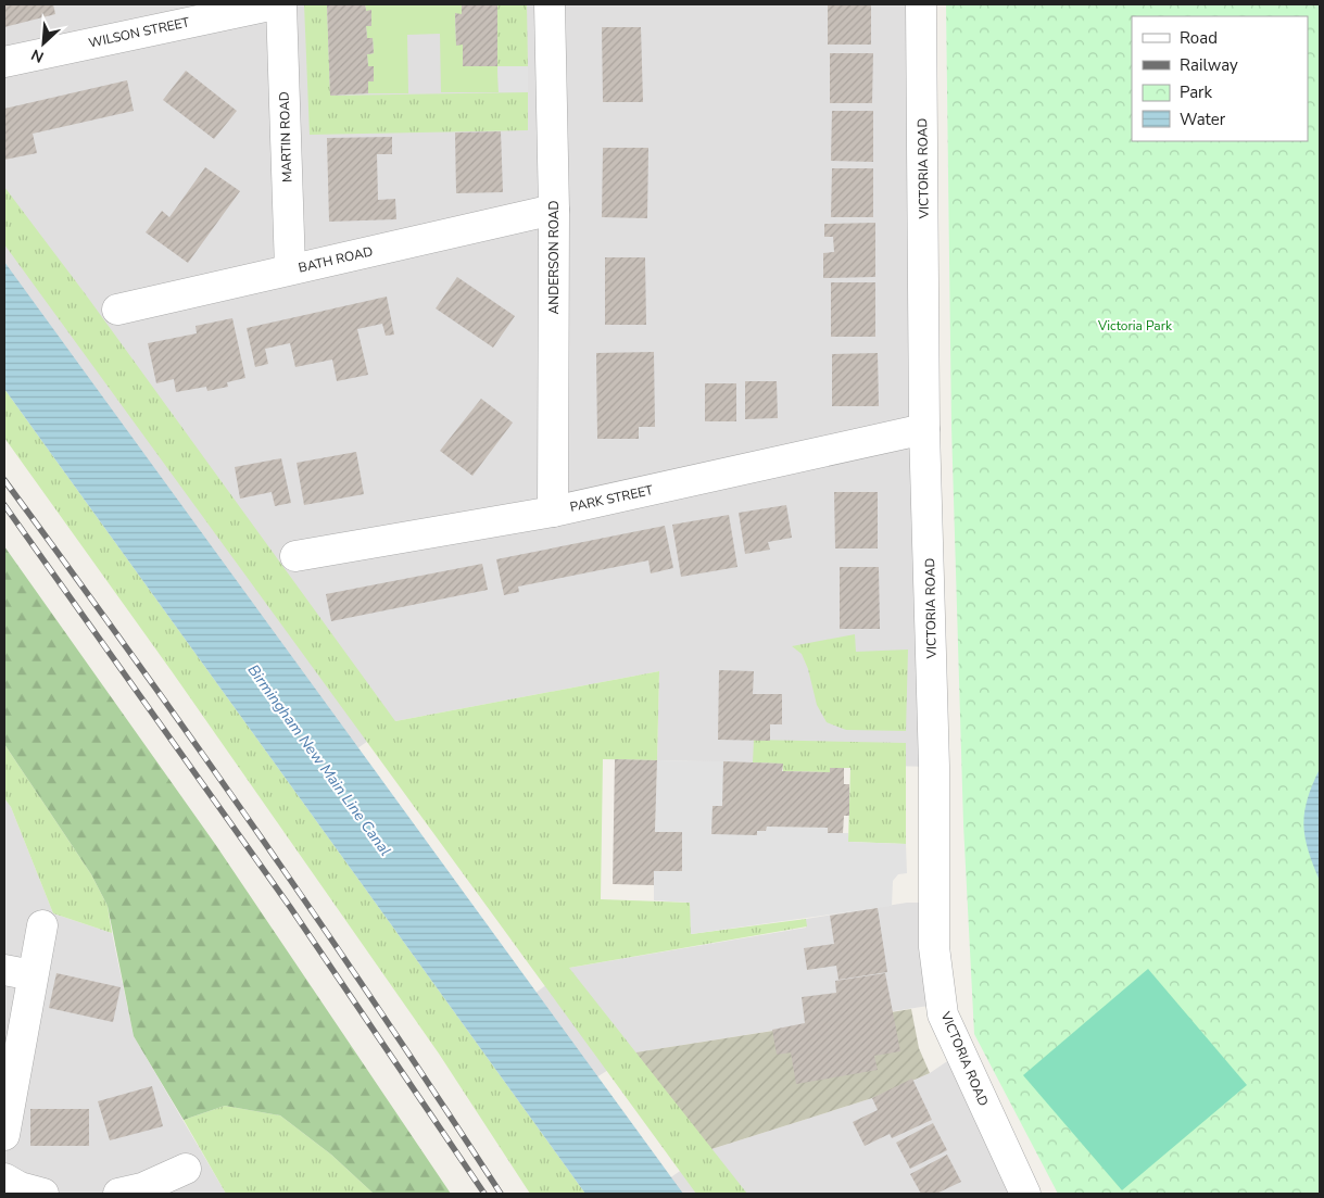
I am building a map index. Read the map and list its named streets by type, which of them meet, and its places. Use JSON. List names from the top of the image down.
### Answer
{
  "streets": {
    "street": [
      "WILSON STREET",
      "MARTIN ROAD",
      "VICTORIA ROAD",
      "ANDERSON ROAD",
      "BATH ROAD",
      "PARK STREET"
    ]
  },
  "crossings": [
    ["MARTIN ROAD", "BATH ROAD"],
    ["VICTORIA ROAD", "PARK STREET"],
    ["ANDERSON ROAD", "BATH ROAD"],
    ["ANDERSON ROAD", "PARK STREET"]
  ],
  "water": ["Birmingham New Main Line Canal"],
  "parks": ["Victoria Park"],
  "legend": [
    "Road",
    "Railway",
    "Park",
    "Water"
  ],
  "north": "bottom left"
}
